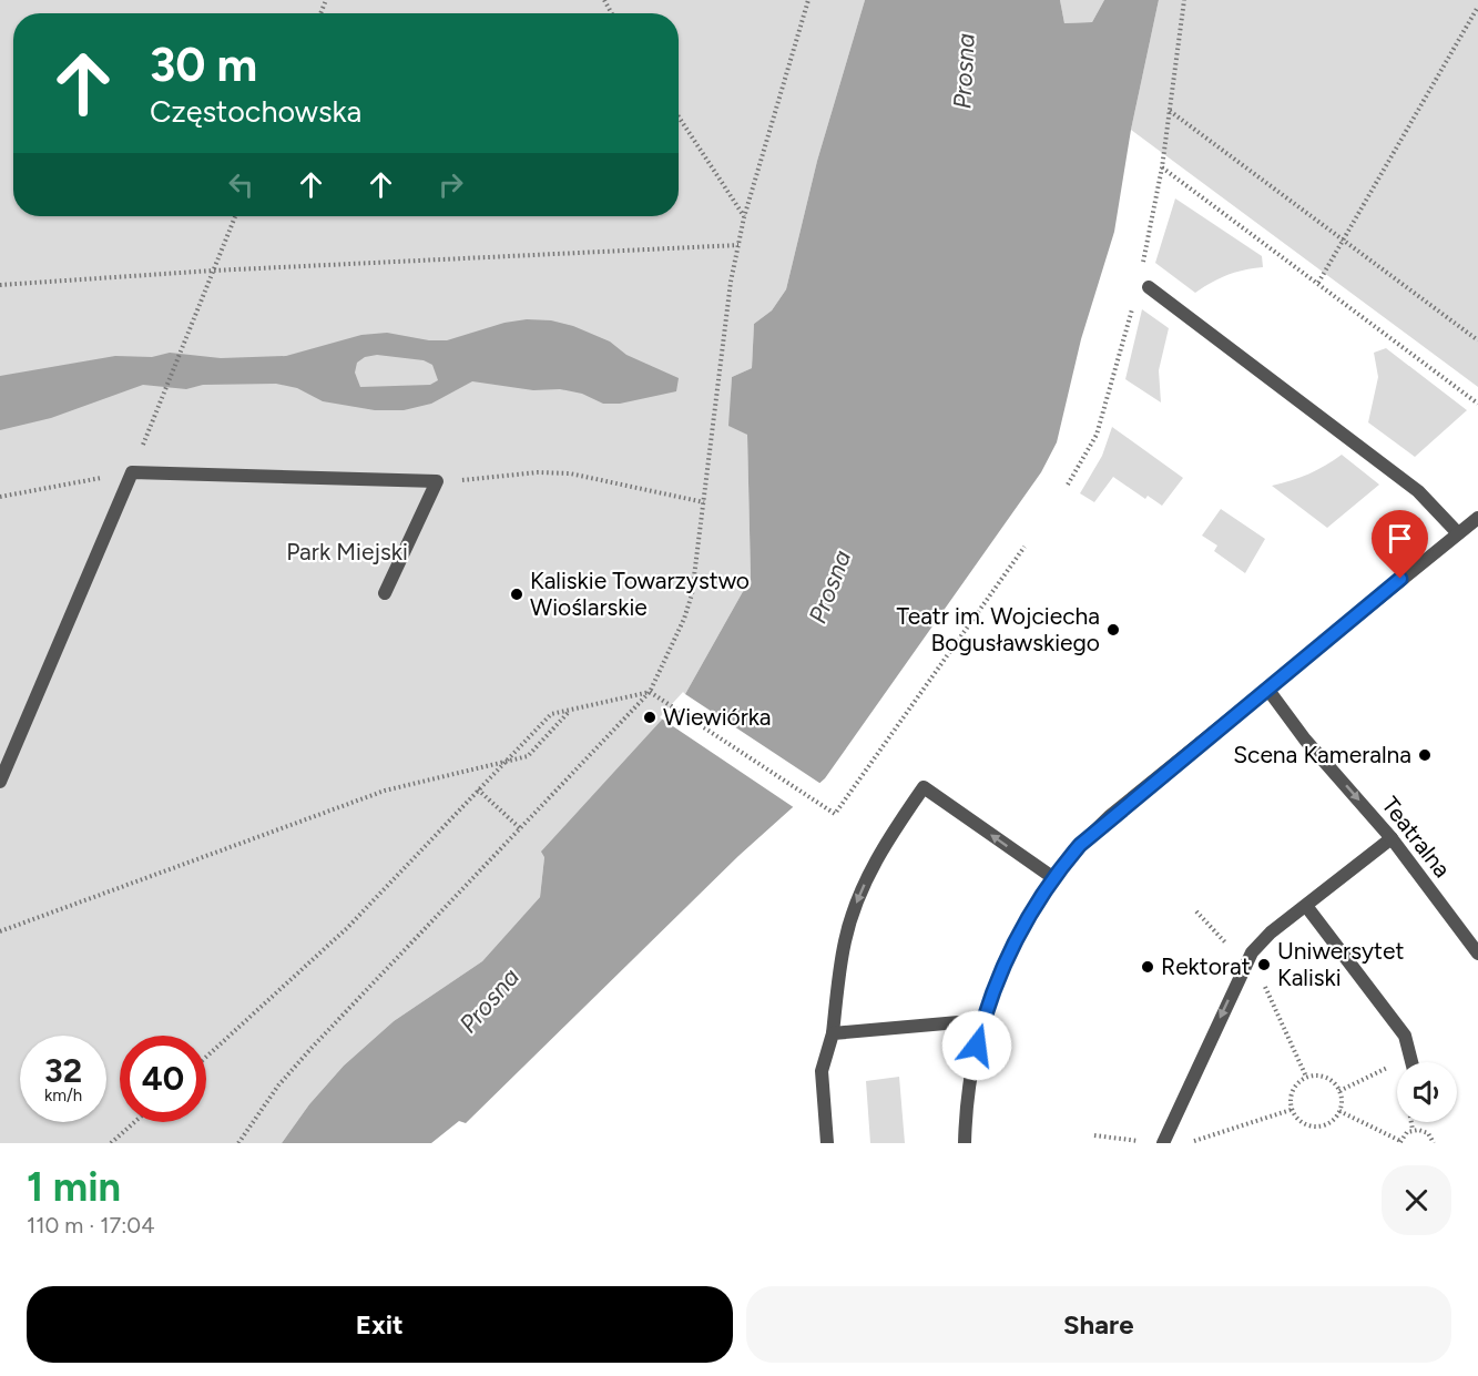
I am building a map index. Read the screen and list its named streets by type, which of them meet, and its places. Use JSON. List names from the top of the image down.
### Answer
{
  "streets": {
    "street": ["Teatralna"]
  },
  "one_way": ["Teatralna"],
  "water": ["Prosna"],
  "parks": ["Park Miejski"],
  "places": [
    "Kaliskie Towarzystwo Wioślarskie",
    "Teatr im. Wojciecha Bogusławskiego",
    "Wiewiórka",
    "Scena Kameralna",
    "Uniwersytet Kaliski",
    "Rektorat"
  ],
  "page": {
    "turn": ["30 m", "Częstochowska"],
    "speed": "32 km/h",
    "limit": "40",
    "heading": ["1 min", "110 m · 17:04"],
    "buttons": ["Exit", "Share"]
  }
}
